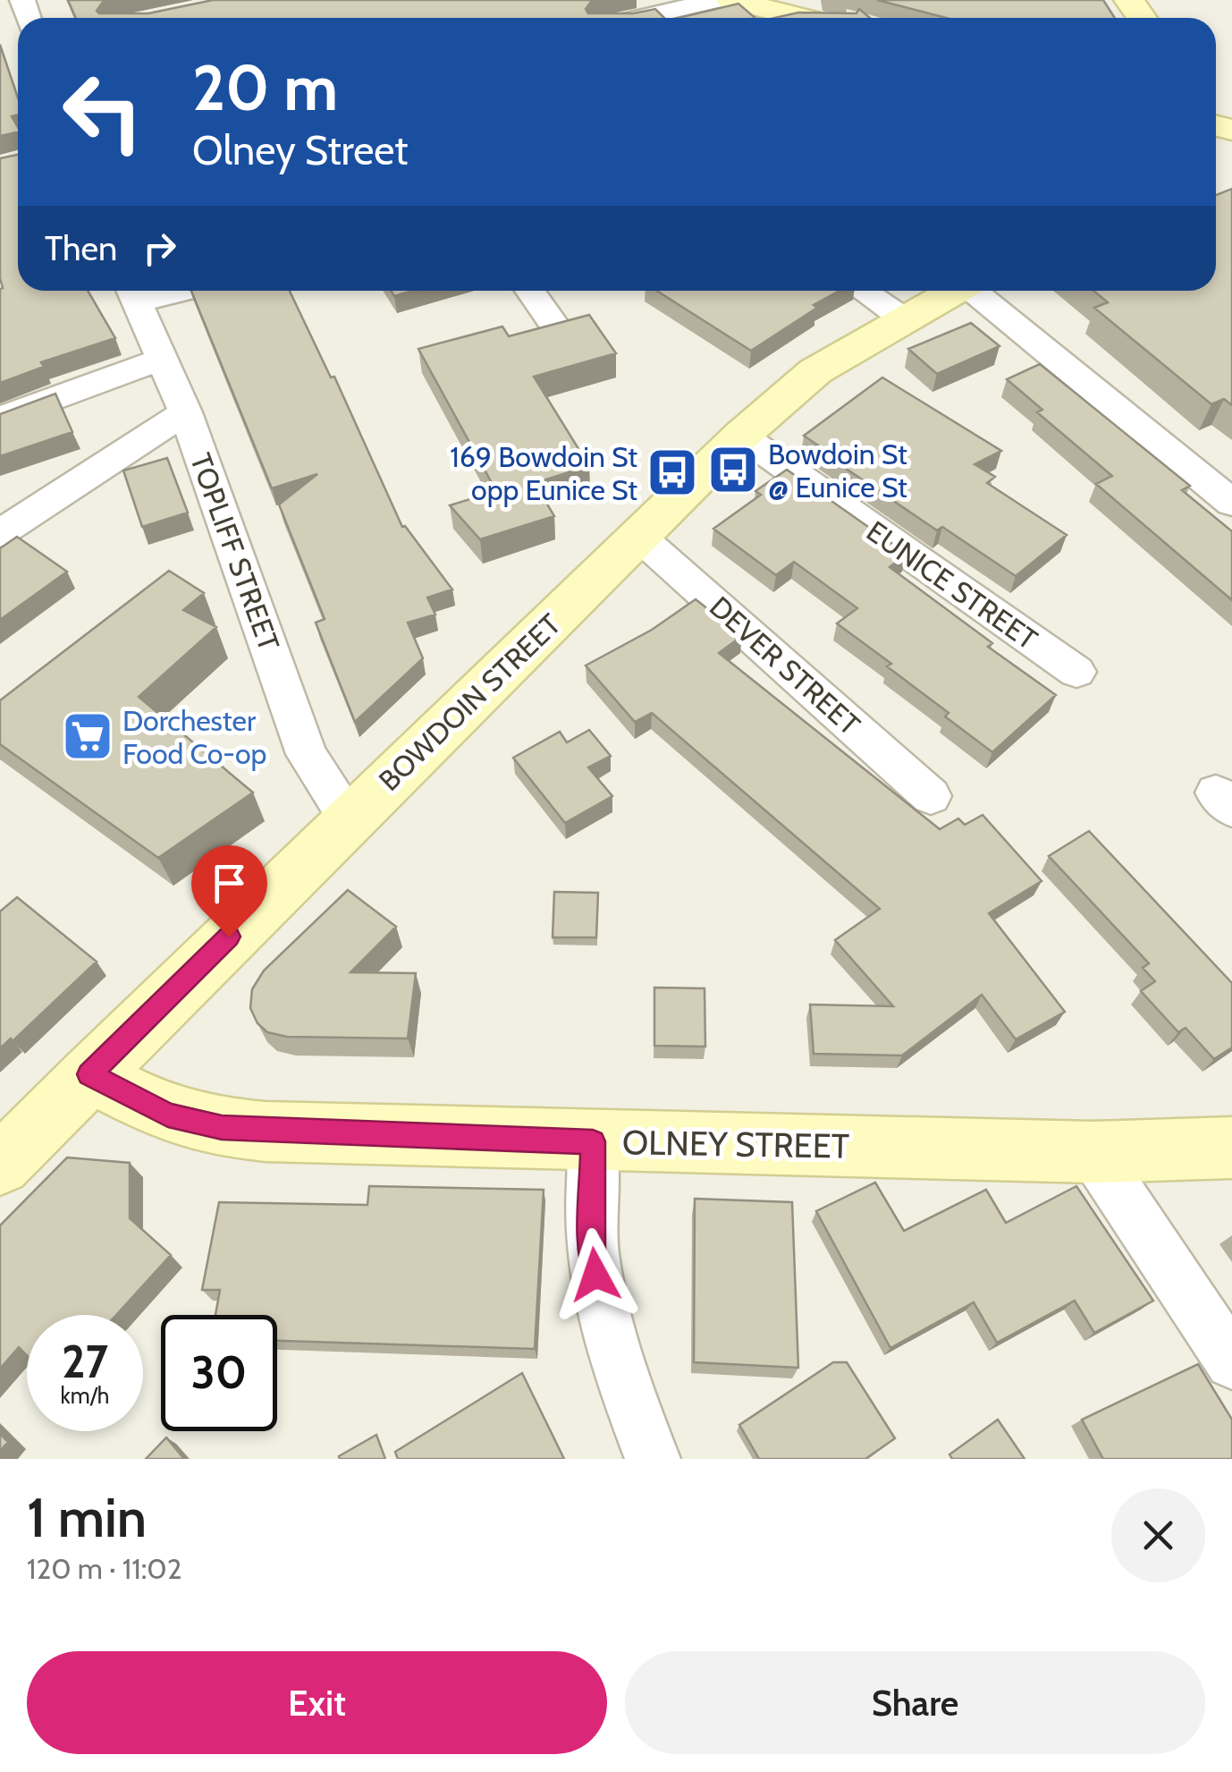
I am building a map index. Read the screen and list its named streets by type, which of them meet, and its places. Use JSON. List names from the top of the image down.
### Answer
{
  "streets": {
    "main road": ["BOWDOIN STREET", "OLNEY STREET"],
    "street": ["TOPLIFF STREET", "EUNICE STREET", "DEVER STREET"]
  },
  "crossings": [
    ["TOPLIFF STREET", "BOWDOIN STREET"],
    ["EUNICE STREET", "BOWDOIN STREET"],
    ["DEVER STREET", "BOWDOIN STREET"],
    ["BOWDOIN STREET", "OLNEY STREET"]
  ],
  "places": {
    "bus stop": ["Bowdoin St @ Eunice St", "169 Bowdoin St opp Eunice St"],
    "supermarket": ["Dorchester Food Co-op"]
  },
  "page": {
    "turn": ["20 m", "Olney Street"],
    "then": "Then",
    "speed": "27 km/h",
    "limit": "30",
    "heading": ["1 min", "120 m · 11:02"],
    "buttons": ["Exit", "Share"]
  }
}
